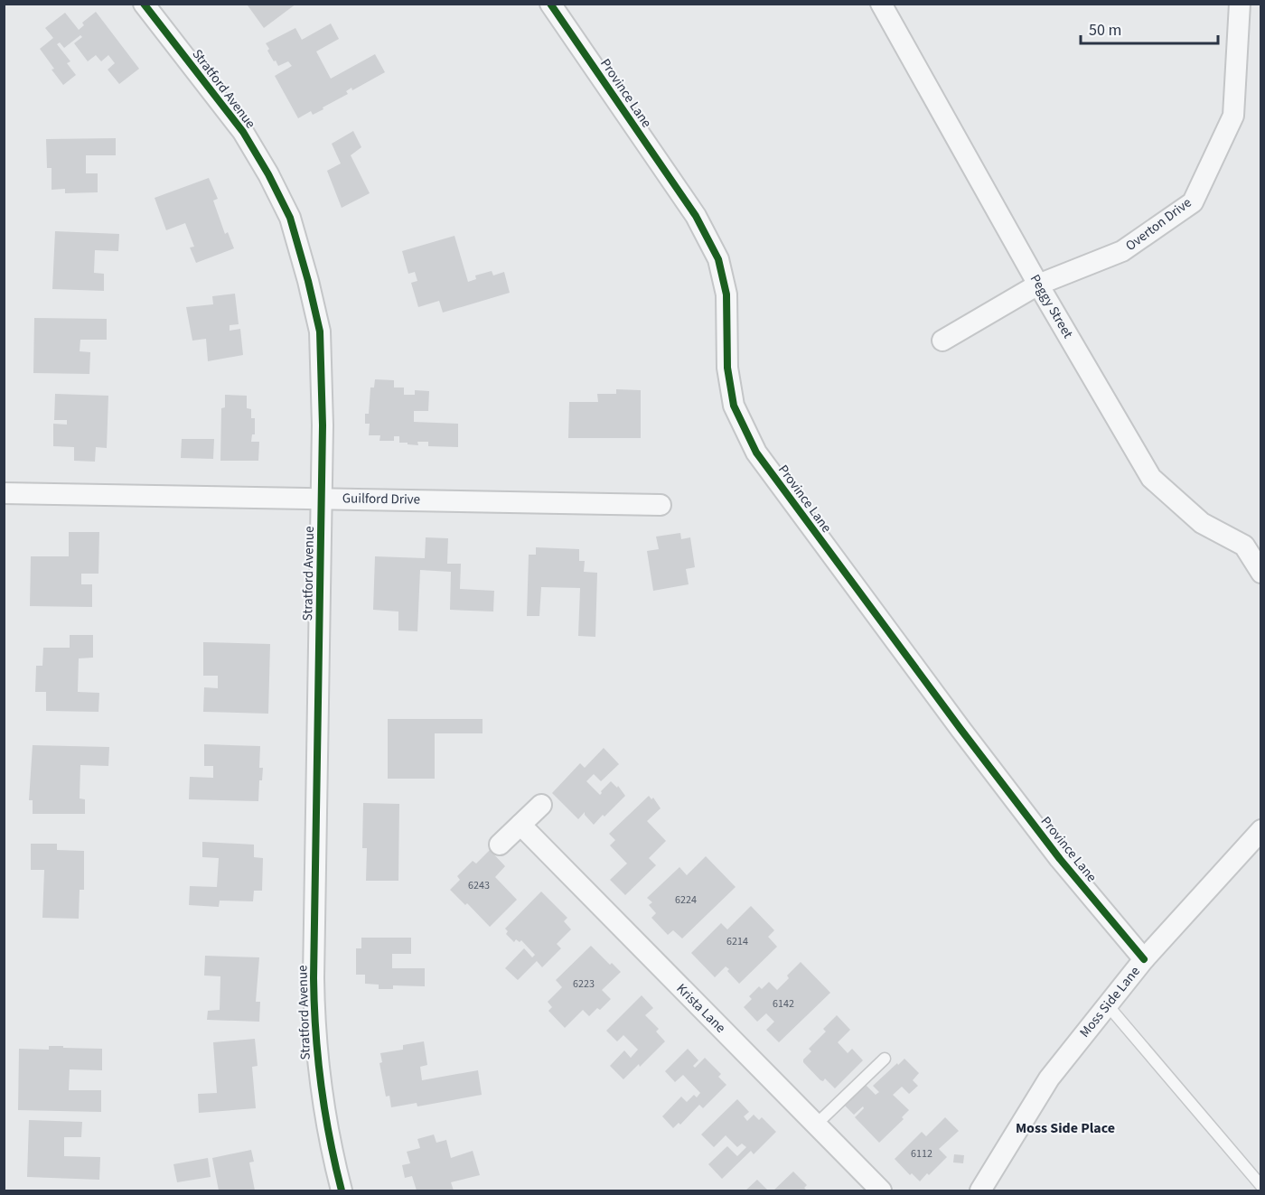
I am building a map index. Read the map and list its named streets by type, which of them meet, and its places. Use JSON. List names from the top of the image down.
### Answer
{
  "streets": {
    "street": [
      "Stratford Avenue",
      "Province Lane",
      "Overton Drive",
      "Peggy Street",
      "Guilford Drive",
      "Moss Side Lane",
      "Krista Lane"
    ]
  },
  "crossings": [
    ["Stratford Avenue", "Guilford Drive"],
    ["Province Lane", "Moss Side Lane"],
    ["Overton Drive", "Peggy Street"]
  ],
  "districts": ["Moss Side Place"],
  "house_numbers": [
    "6243",
    "6224",
    "6214",
    "6223",
    "6142",
    "6112"
  ],
  "scale_bar": "50 m"
}
